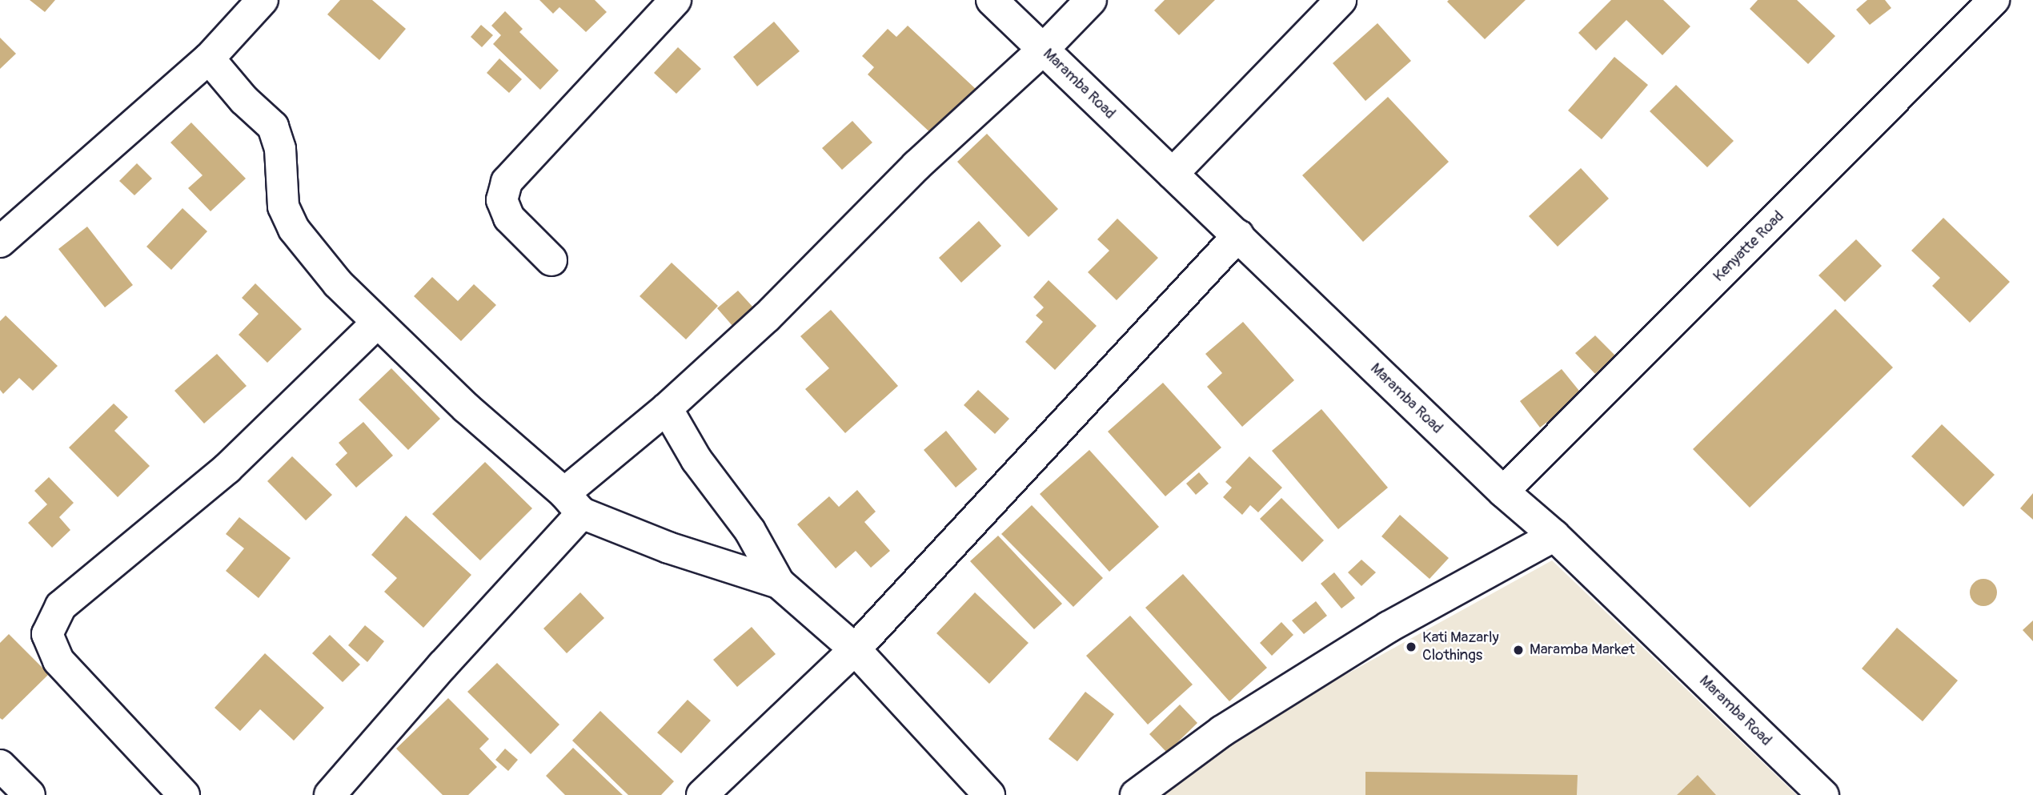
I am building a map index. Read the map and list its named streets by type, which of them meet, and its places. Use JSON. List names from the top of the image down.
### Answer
{
  "streets": {
    "street": ["Maramba Road", "Kenyatte Road"]
  },
  "crossings": [
    ["Maramba Road", "Kenyatte Road"]
  ],
  "places": ["Kati Mazarly Clothings", "Maramba Market"]
}
